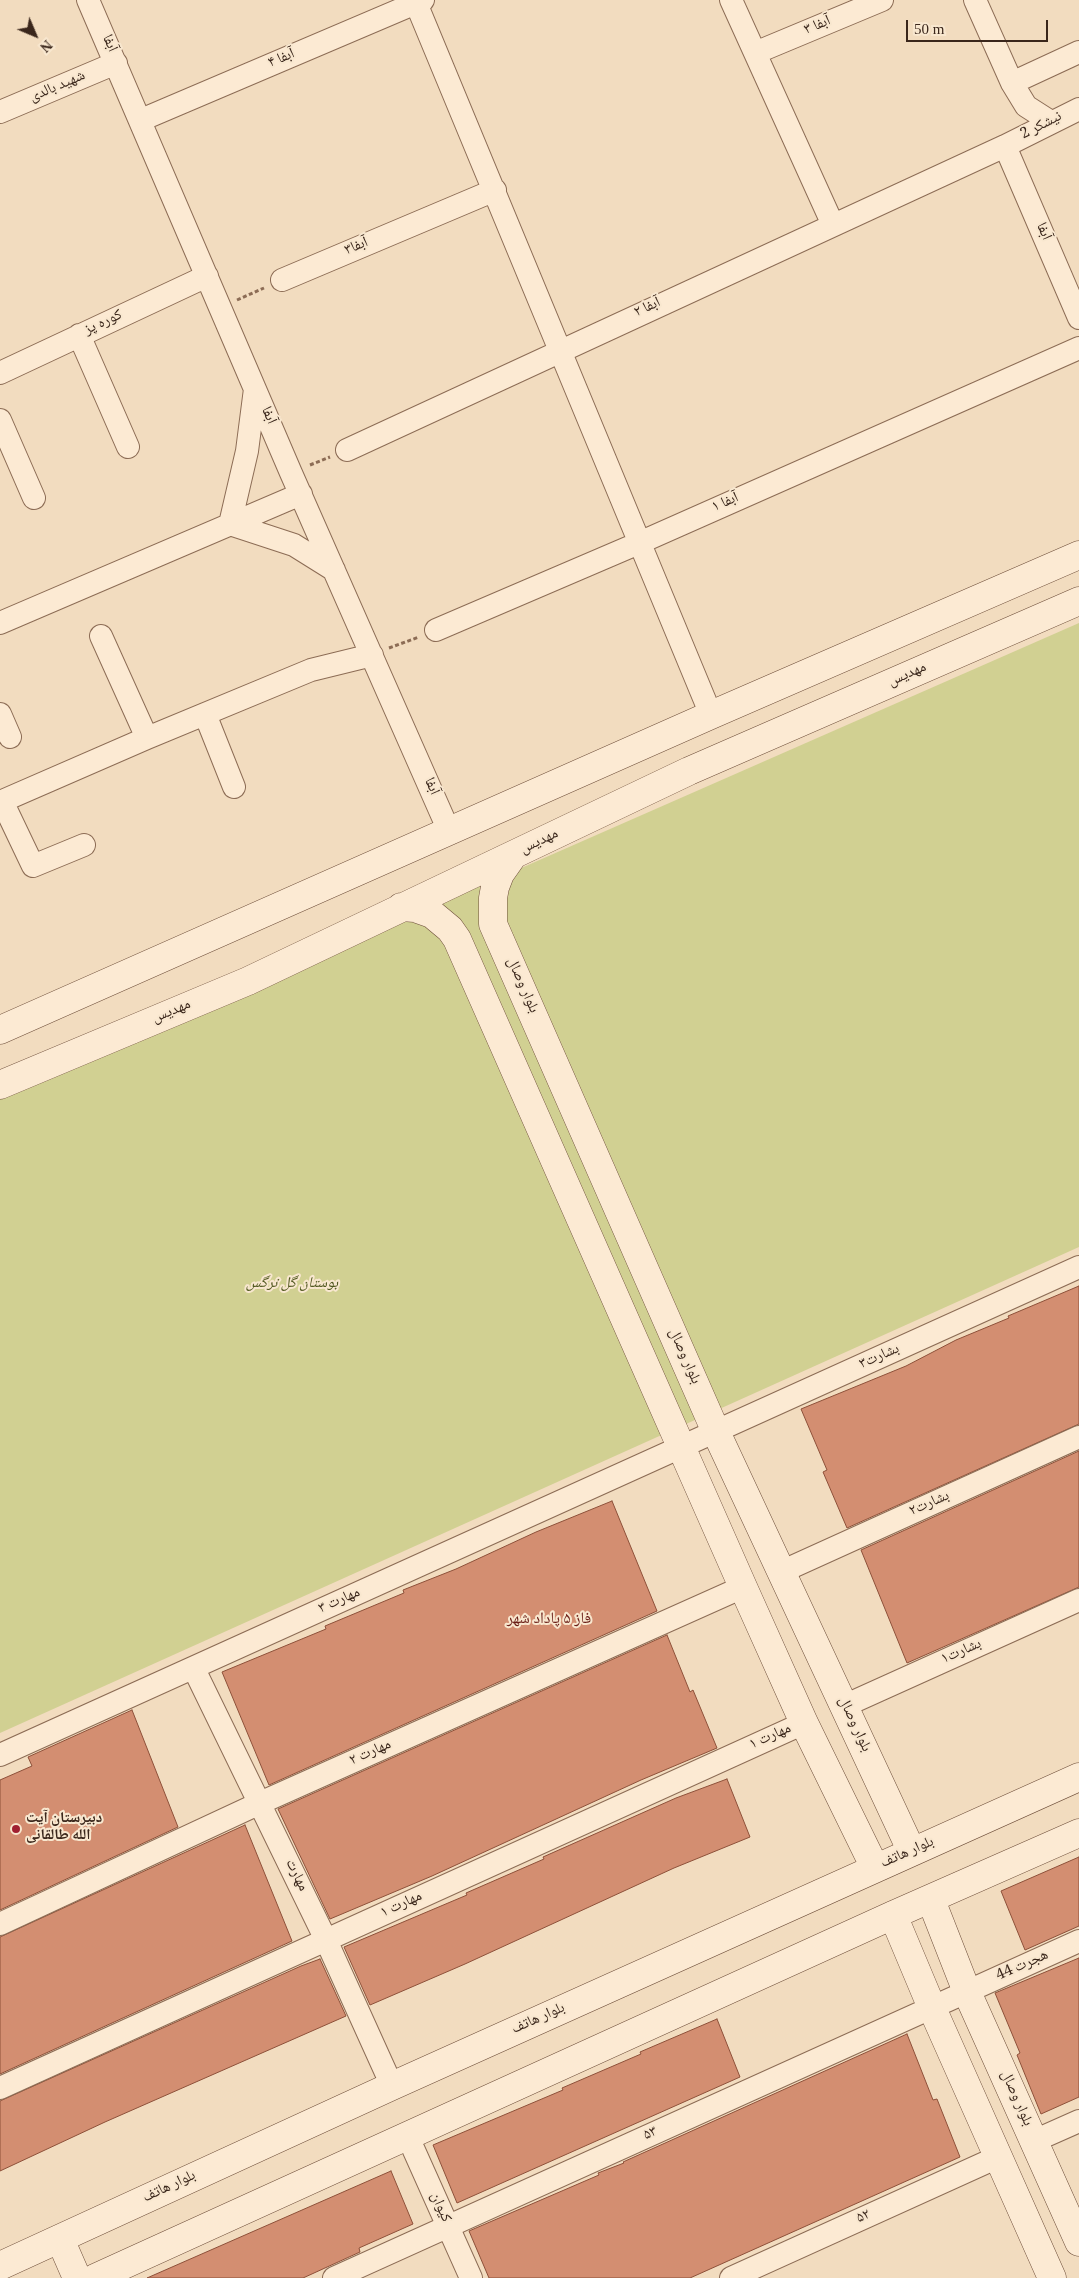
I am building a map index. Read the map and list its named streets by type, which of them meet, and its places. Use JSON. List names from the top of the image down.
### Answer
{
  "streets": {
    "street": [
      "آبفا ۳",
      "آبفا",
      "آبفا ۴",
      "شهید بالدی",
      "نیشکر 2",
      "آبفا۳",
      "آبفا ۲",
      "کوره پز",
      "آبفا ۱",
      "مهدیس",
      "بلوار وصال",
      "بشارت۳",
      "بشارت۲",
      "مهارت ۳",
      "بشارت۱",
      "مهارت ۱",
      "مهارت ۲",
      "بلوار هاتف",
      "مهارت",
      "هجرت 44",
      "۵۳",
      "کیوان",
      "۵۲"
    ]
  },
  "crossings": [
    ["آبفا", "آبفا ۴"],
    ["آبفا", "شهید بالدی"],
    ["آبفا", "نیشکر 2"],
    ["آبفا", "آبفا ۲"],
    ["آبفا", "کوره پز"],
    ["نیشکر 2", "آبفا ۲"],
    ["مهدیس", "بلوار وصال"],
    ["بلوار وصال", "بشارت۳"],
    ["بلوار وصال", "بشارت۲"],
    ["بلوار وصال", "بشارت۱"],
    ["بلوار وصال", "بلوار هاتف"],
    ["بلوار وصال", "هجرت 44"],
    ["بلوار وصال", "۵۳"],
    ["بشارت۳", "مهارت ۳"],
    ["مهارت ۳", "مهارت"],
    ["مهارت ۱", "مهارت"],
    ["مهارت ۲", "مهارت"],
    ["بلوار هاتف", "مهارت"],
    ["هجرت 44", "۵۳"],
    ["۵۳", "کیوان"]
  ],
  "districts": ["فاز ۵ پاداد شهر"],
  "parks": ["بوستان گل نرگس"],
  "places": ["دبیرستان آیت الله طالقانی"],
  "scale_bar": "50 m",
  "north": "bottom right"
}
